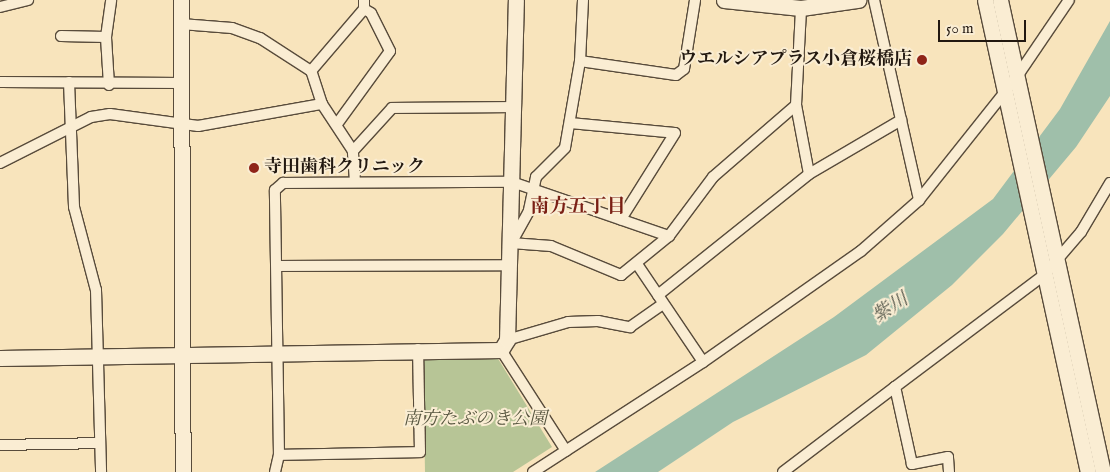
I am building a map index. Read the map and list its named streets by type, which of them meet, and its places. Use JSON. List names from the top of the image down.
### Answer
{
  "districts": ["南方五丁目"],
  "water": ["紫川"],
  "parks": ["南方たぶのき公園"],
  "places": ["ウエルシアプラス小倉桜橋店", "寺田歯科クリニック"],
  "scale_bar": "50 m"
}
